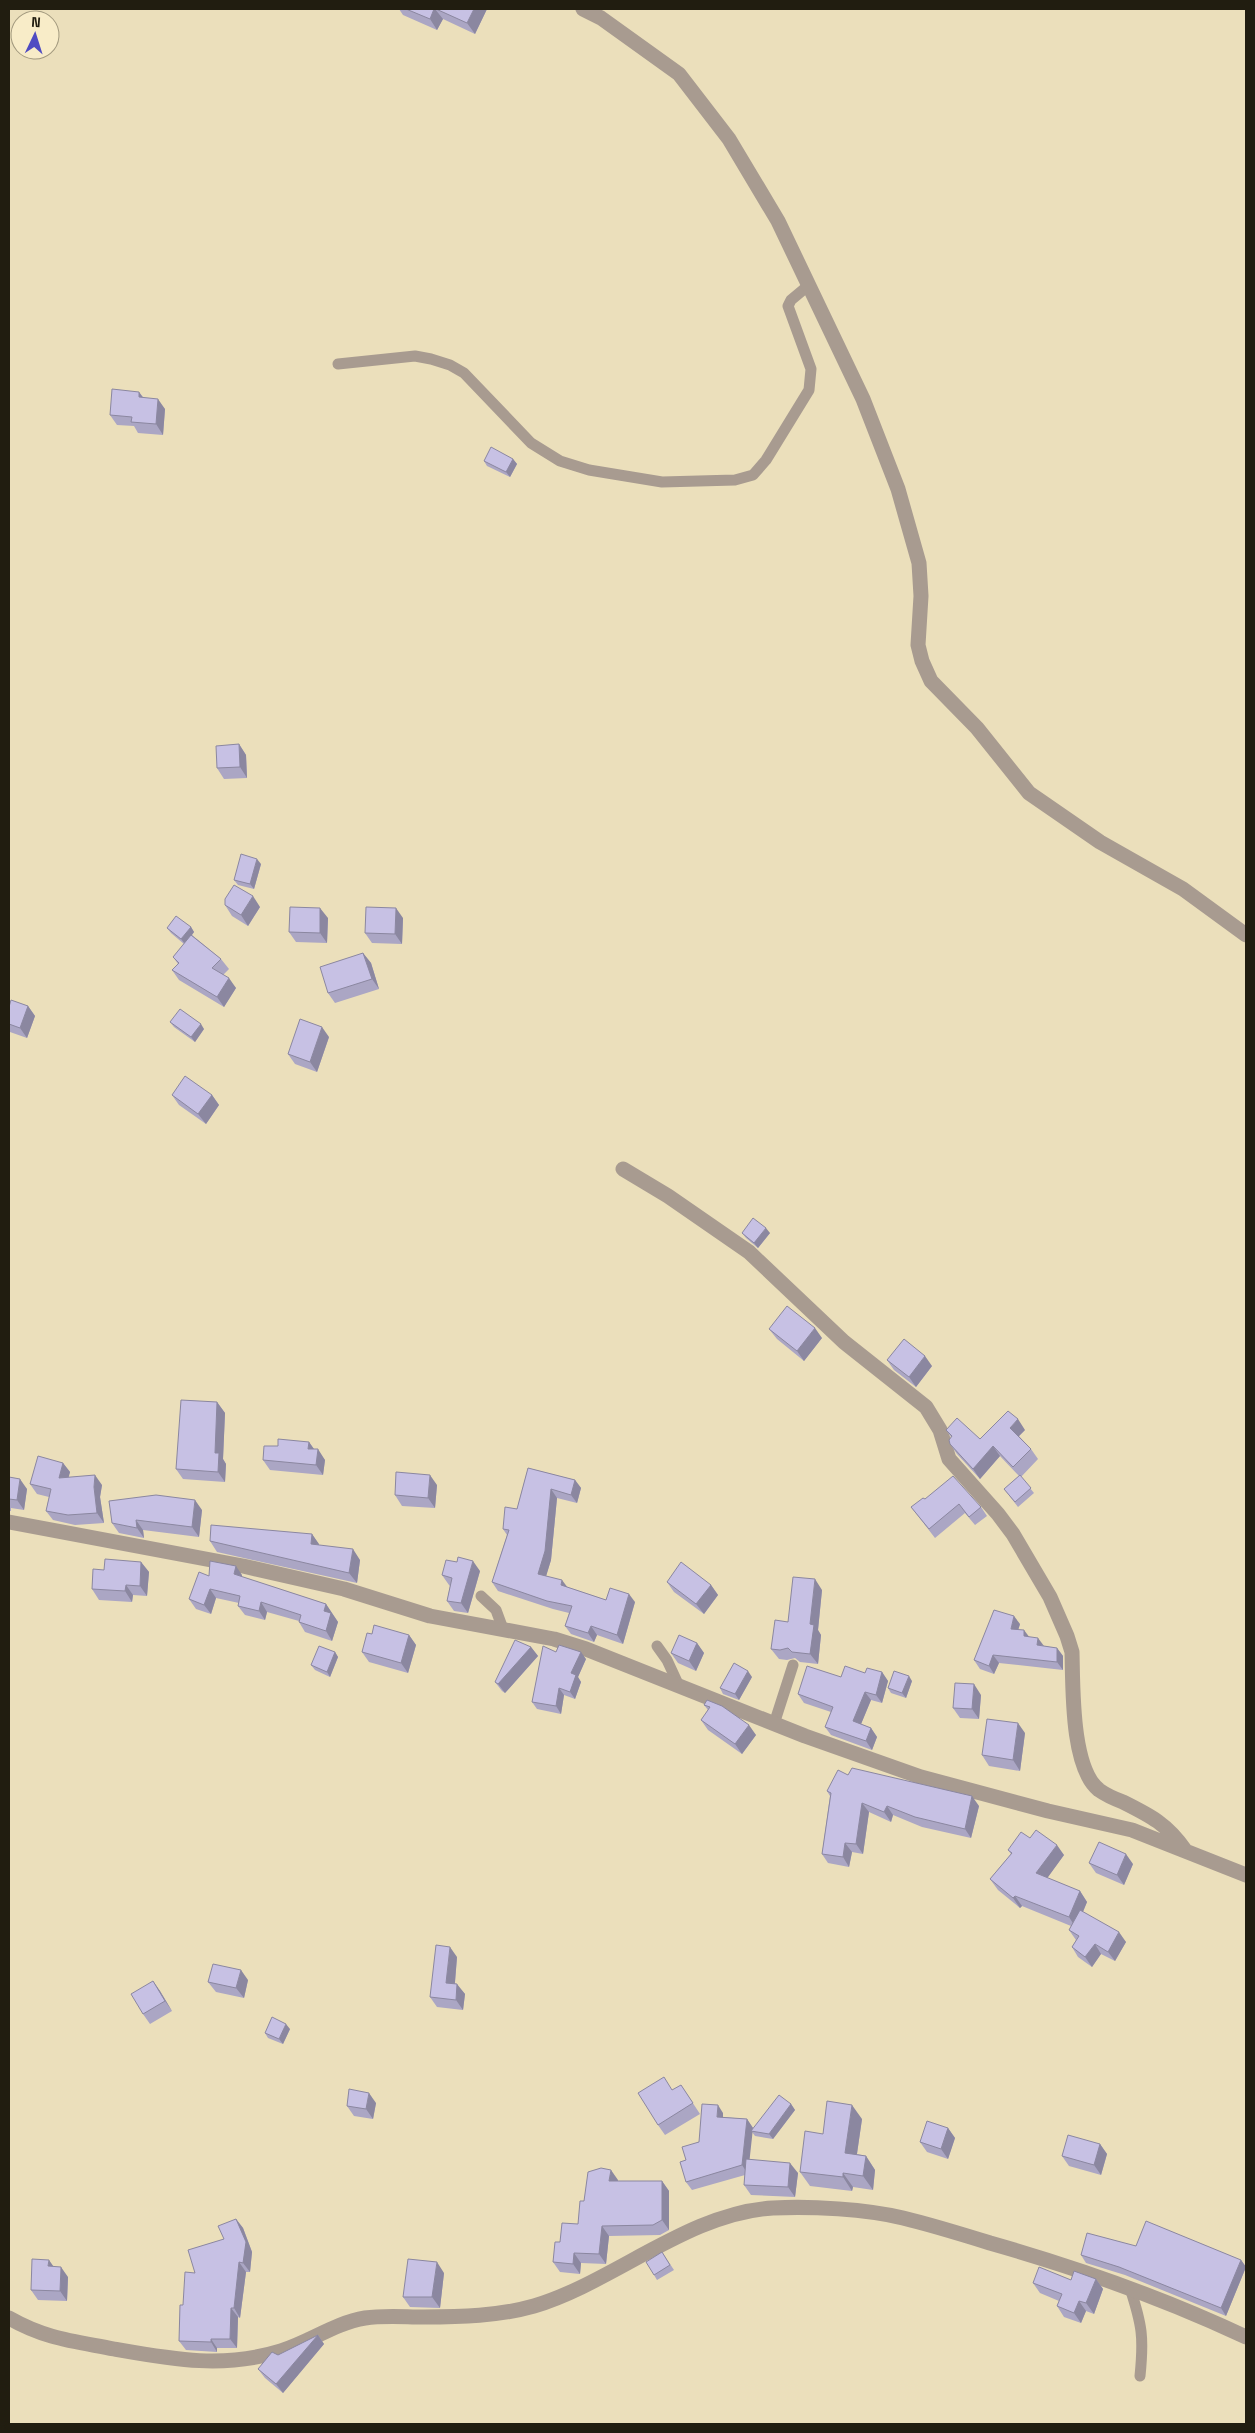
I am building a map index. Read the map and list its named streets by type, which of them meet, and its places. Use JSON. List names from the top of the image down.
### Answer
{
  "north": "top"
}
